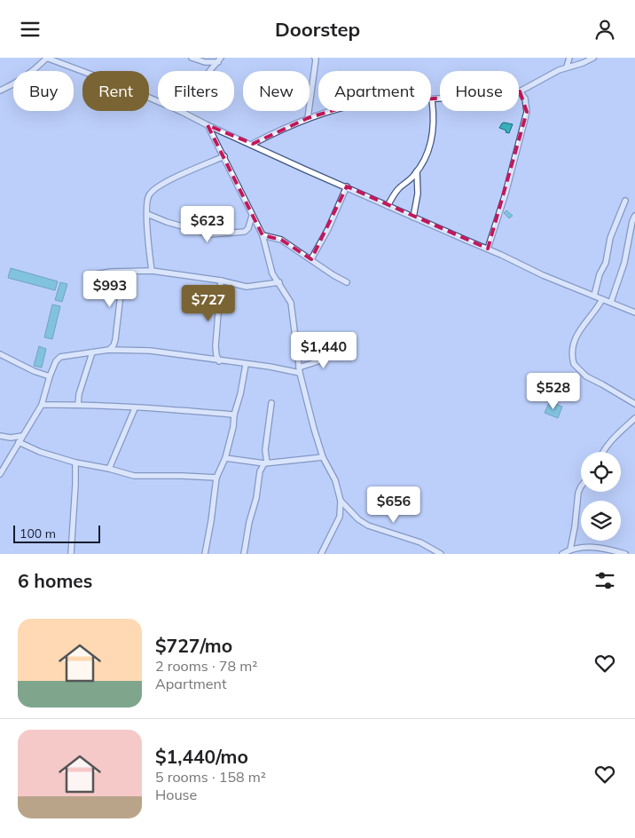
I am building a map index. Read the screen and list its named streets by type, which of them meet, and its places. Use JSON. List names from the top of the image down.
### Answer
{
  "scale_bar": "100 m",
  "page": {
    "header": "Doorstep",
    "chip": [
      "Buy",
      "Rent",
      "Filters",
      "New",
      "Apartment",
      "House"
    ],
    "price": [
      "$623",
      "$993",
      "$727",
      "$1,440",
      "$528",
      "$656"
    ],
    "scale": "100 m",
    "heading": "6 homes",
    "list": [
      {
        "name": "$727/mo",
        "note": "2 rooms · 78 m² · Apartment"
      },
      {
        "name": "$1,440/mo",
        "note": "5 rooms · 158 m² · House"
      }
    ]
  }
}
